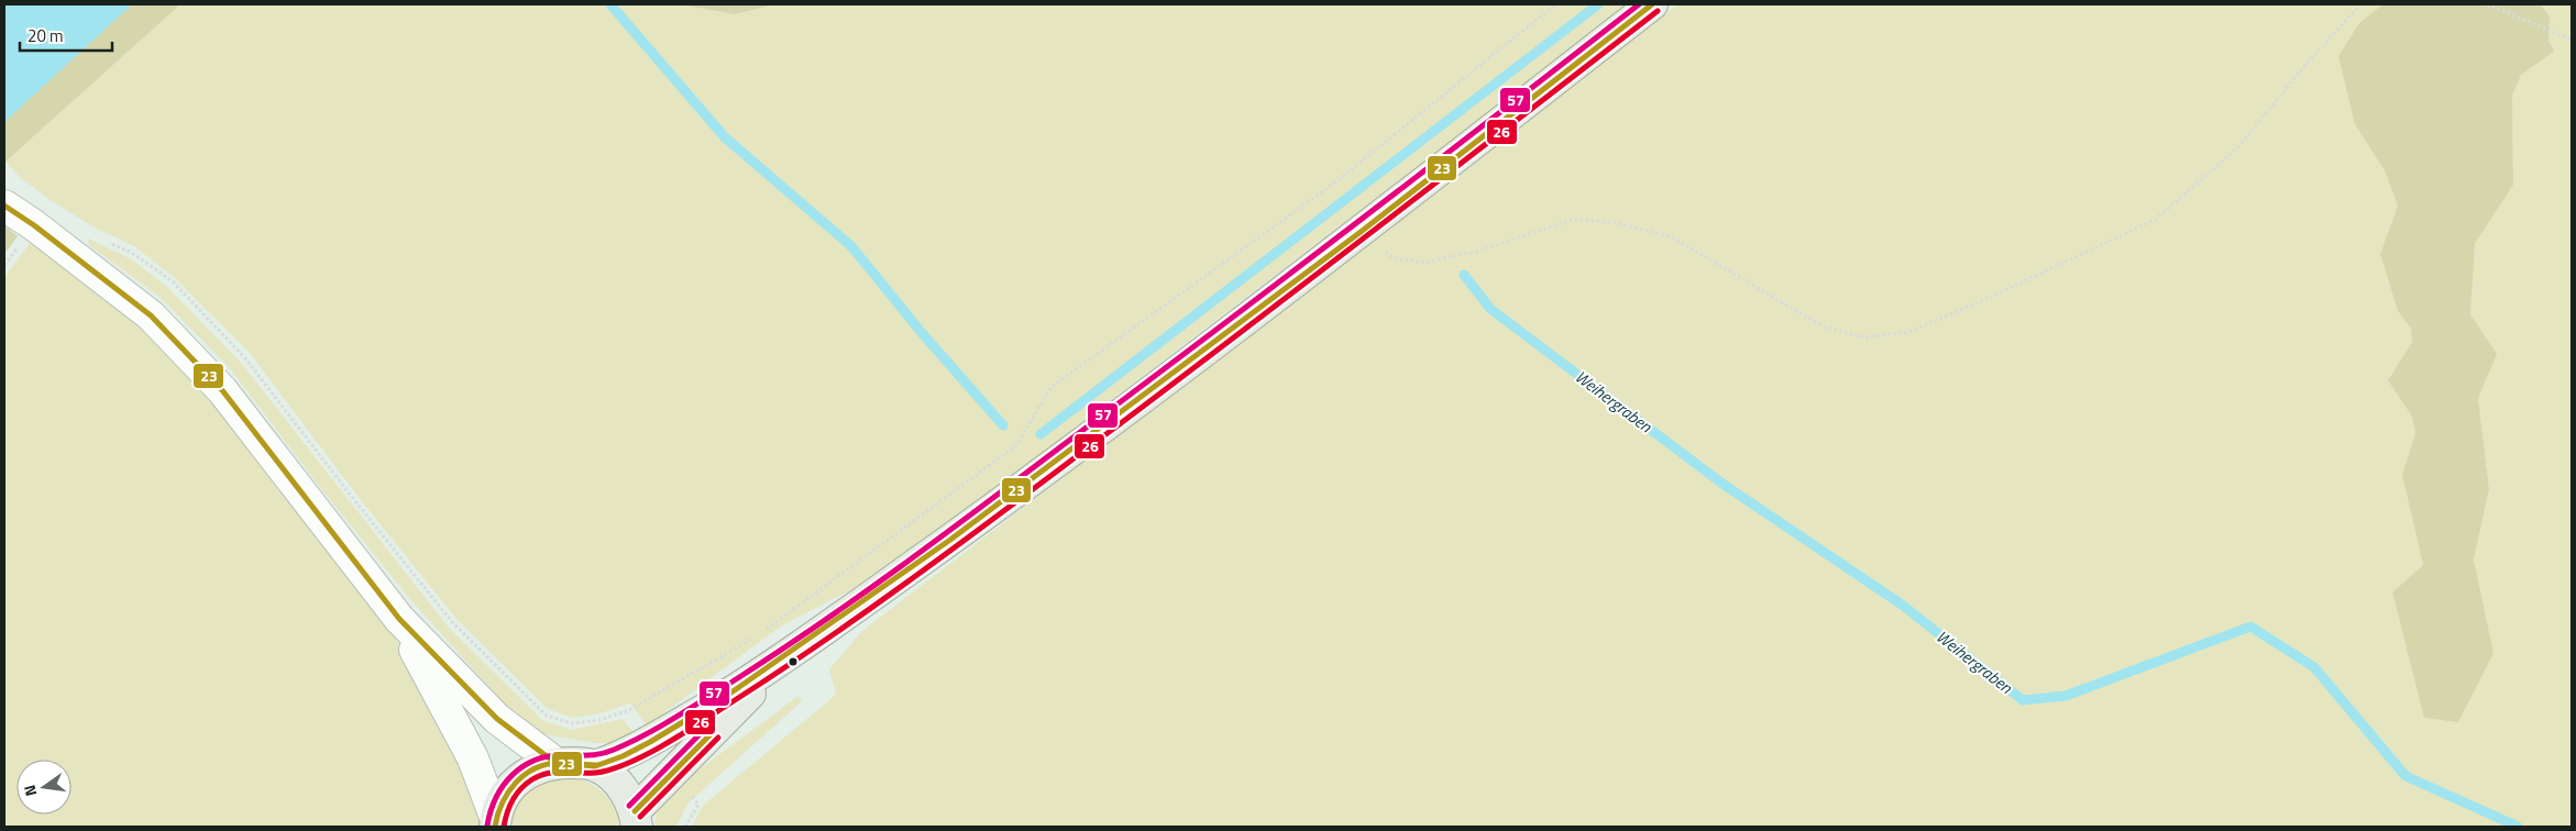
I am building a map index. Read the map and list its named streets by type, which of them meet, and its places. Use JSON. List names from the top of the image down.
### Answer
{
  "water": ["Weihergraben"],
  "lines": ["transit line 23", "transit line 57", "transit line 26"],
  "scale_bar": "20 m",
  "north": "left"
}
